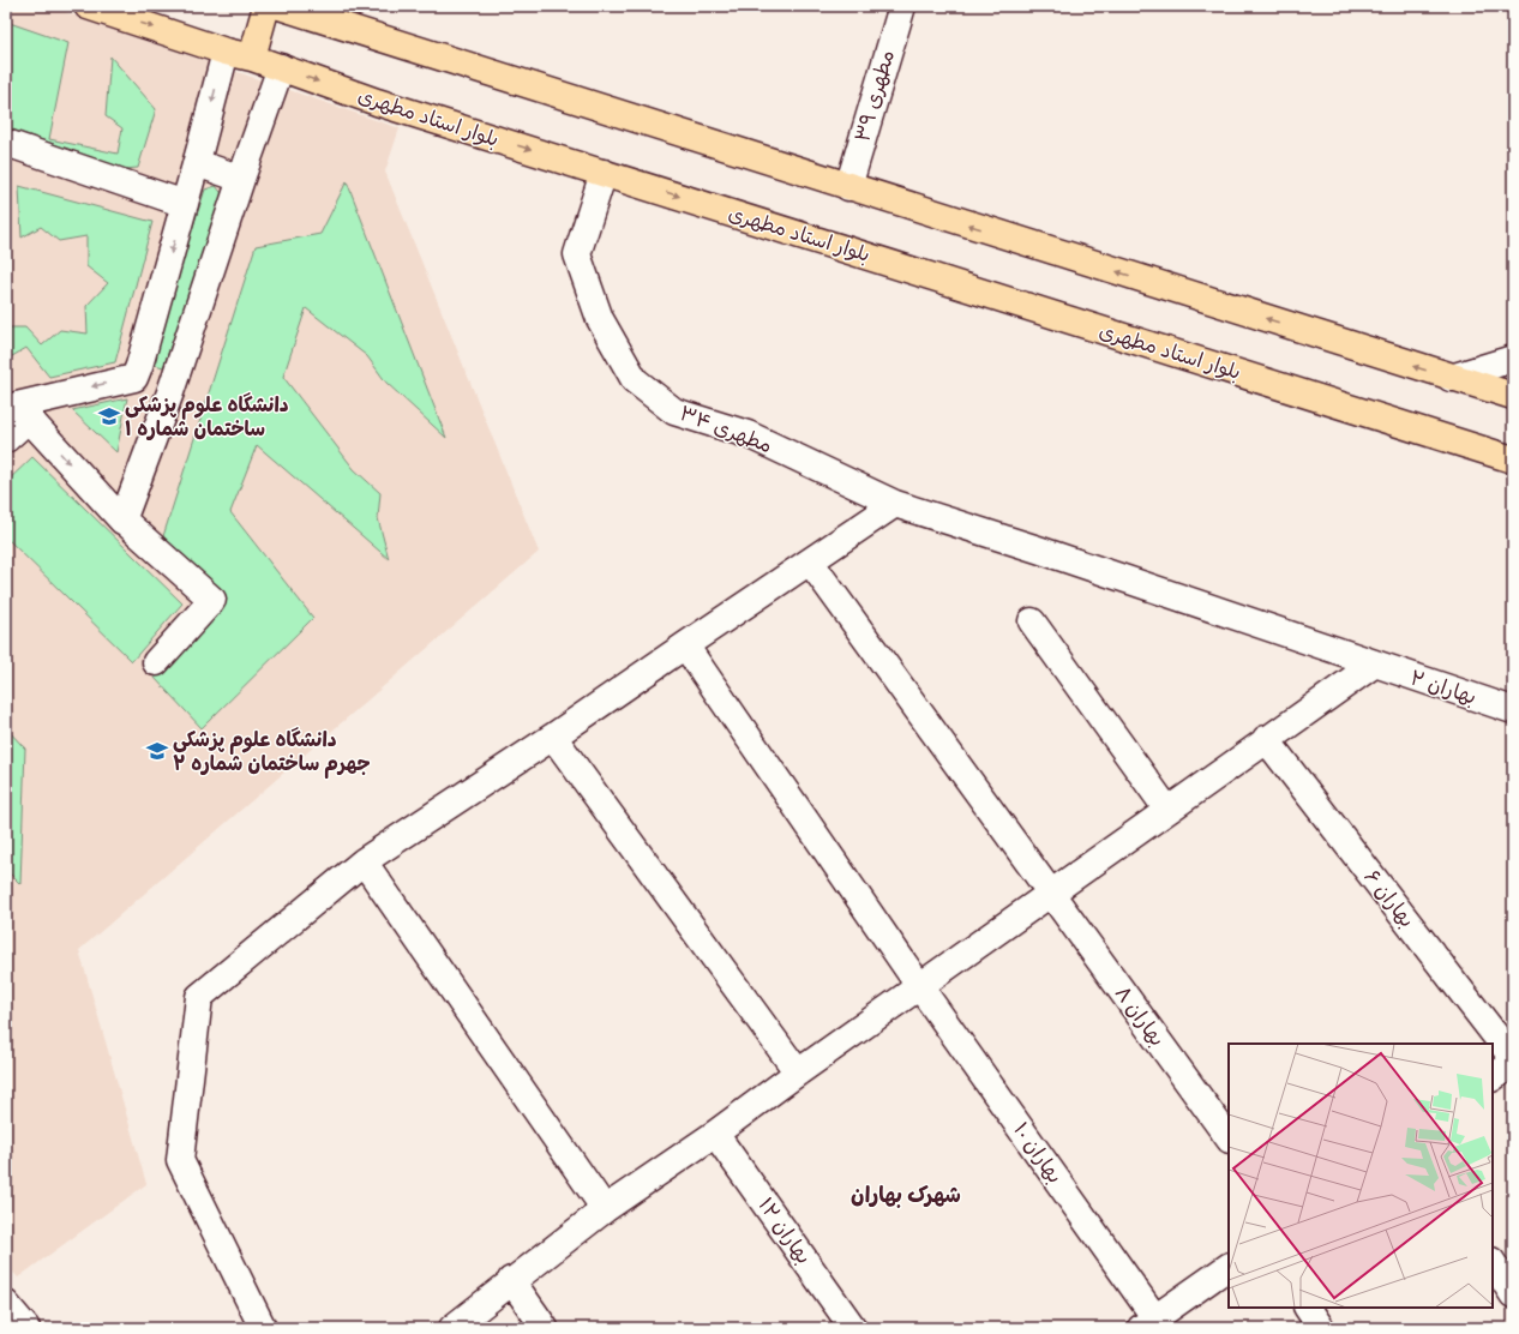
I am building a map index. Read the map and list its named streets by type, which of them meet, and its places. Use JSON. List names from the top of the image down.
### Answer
{
  "streets": {
    "main road": ["بلوار استاد مطهری"],
    "street": [
      "مطهری ۳۹",
      "مطهری ۳۴",
      "بهاران ۲",
      "بهاران ۶",
      "بهاران ۸",
      "بهاران ۱۰",
      "بهاران ۱۲"
    ]
  },
  "crossings": [
    ["بلوار استاد مطهری", "مطهری ۳۴"],
    ["مطهری ۳۴", "بهاران ۲"]
  ],
  "districts": ["شهرک بهاران"],
  "places": {
    "school or university": ["دانشگاه علوم پزشکی ساختمان شماره ۱", "دانشگاه علوم پزشکی جهرم ساختمان شماره ۲"]
  }
}
